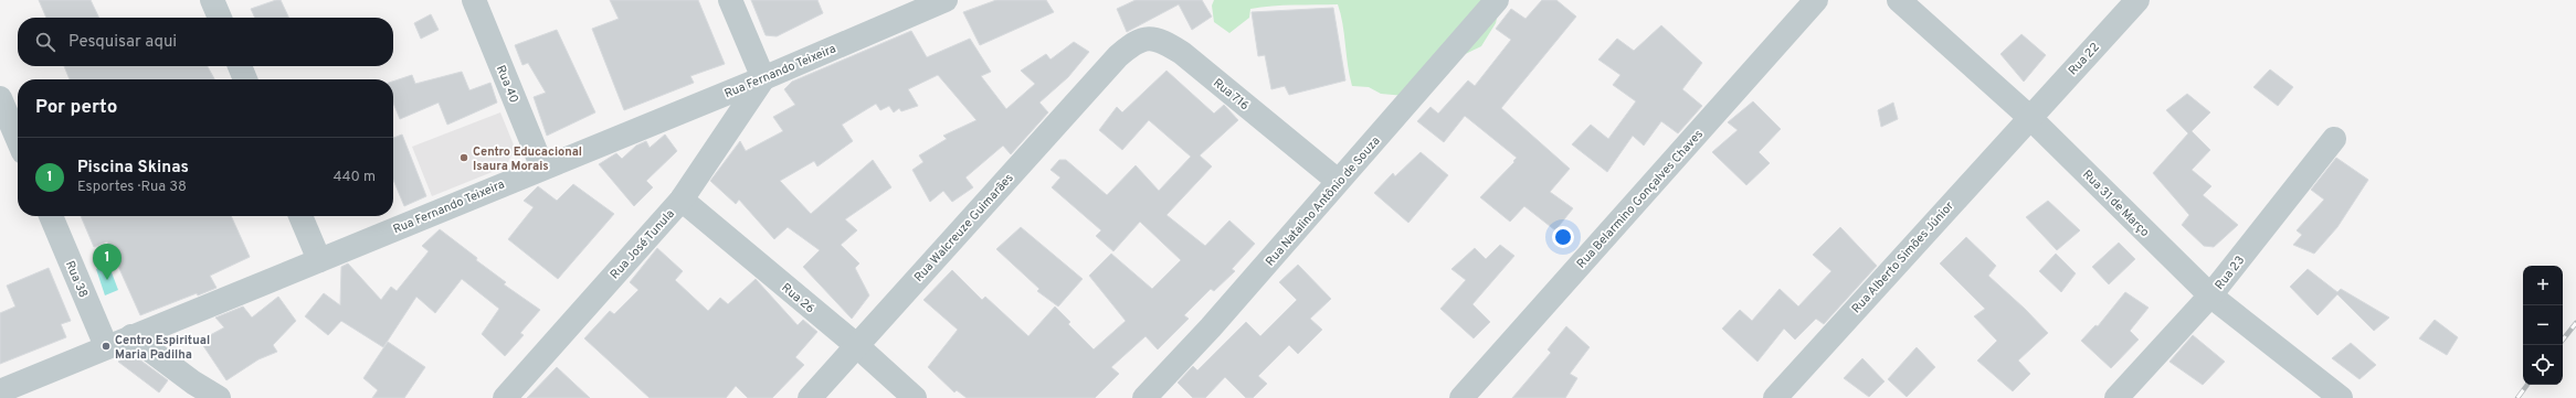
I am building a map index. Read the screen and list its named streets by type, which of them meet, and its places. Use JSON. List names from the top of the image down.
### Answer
{
  "streets": {
    "street": [
      "Rua 22",
      "Rua Fernando Teixeira",
      "Rua 40",
      "Rua 716",
      "Rua Belarmino Gonçalves Chaves",
      "Rua Natalino Antônio de Souza",
      "Rua 31 de Março",
      "Rua Walcreuze Guimarães",
      "Rua José Tunula",
      "Rua Alberto Simões Júnior",
      "Rua 23",
      "Rua 38",
      "Rua 26"
    ]
  },
  "crossings": [
    ["Rua 22", "Rua 31 de Março"],
    ["Rua 22", "Rua Alberto Simões Júnior"],
    ["Rua Fernando Teixeira", "Rua 40"],
    ["Rua Fernando Teixeira", "Rua José Tunula"],
    ["Rua Fernando Teixeira", "Rua 38"],
    ["Rua 716", "Rua Natalino Antônio de Souza"],
    ["Rua 716", "Rua Walcreuze Guimarães"],
    ["Rua 31 de Março", "Rua Alberto Simões Júnior"],
    ["Rua 31 de Março", "Rua 23"],
    ["Rua Walcreuze Guimarães", "Rua 26"],
    ["Rua José Tunula", "Rua 26"]
  ],
  "places": ["Centro Educacional Isaura Morais", "Centro Espiritual Maria Padilha"],
  "page": {
    "search": "Pesquisar aqui",
    "heading": "Por perto",
    "list": [
      {
        "mark": "1",
        "name": "Piscina Skinas",
        "note": "Esportes · Rua 38",
        "value": "440 m"
      }
    ],
    "pins": "1",
    "map_buttons": ["+", "−"]
  }
}
